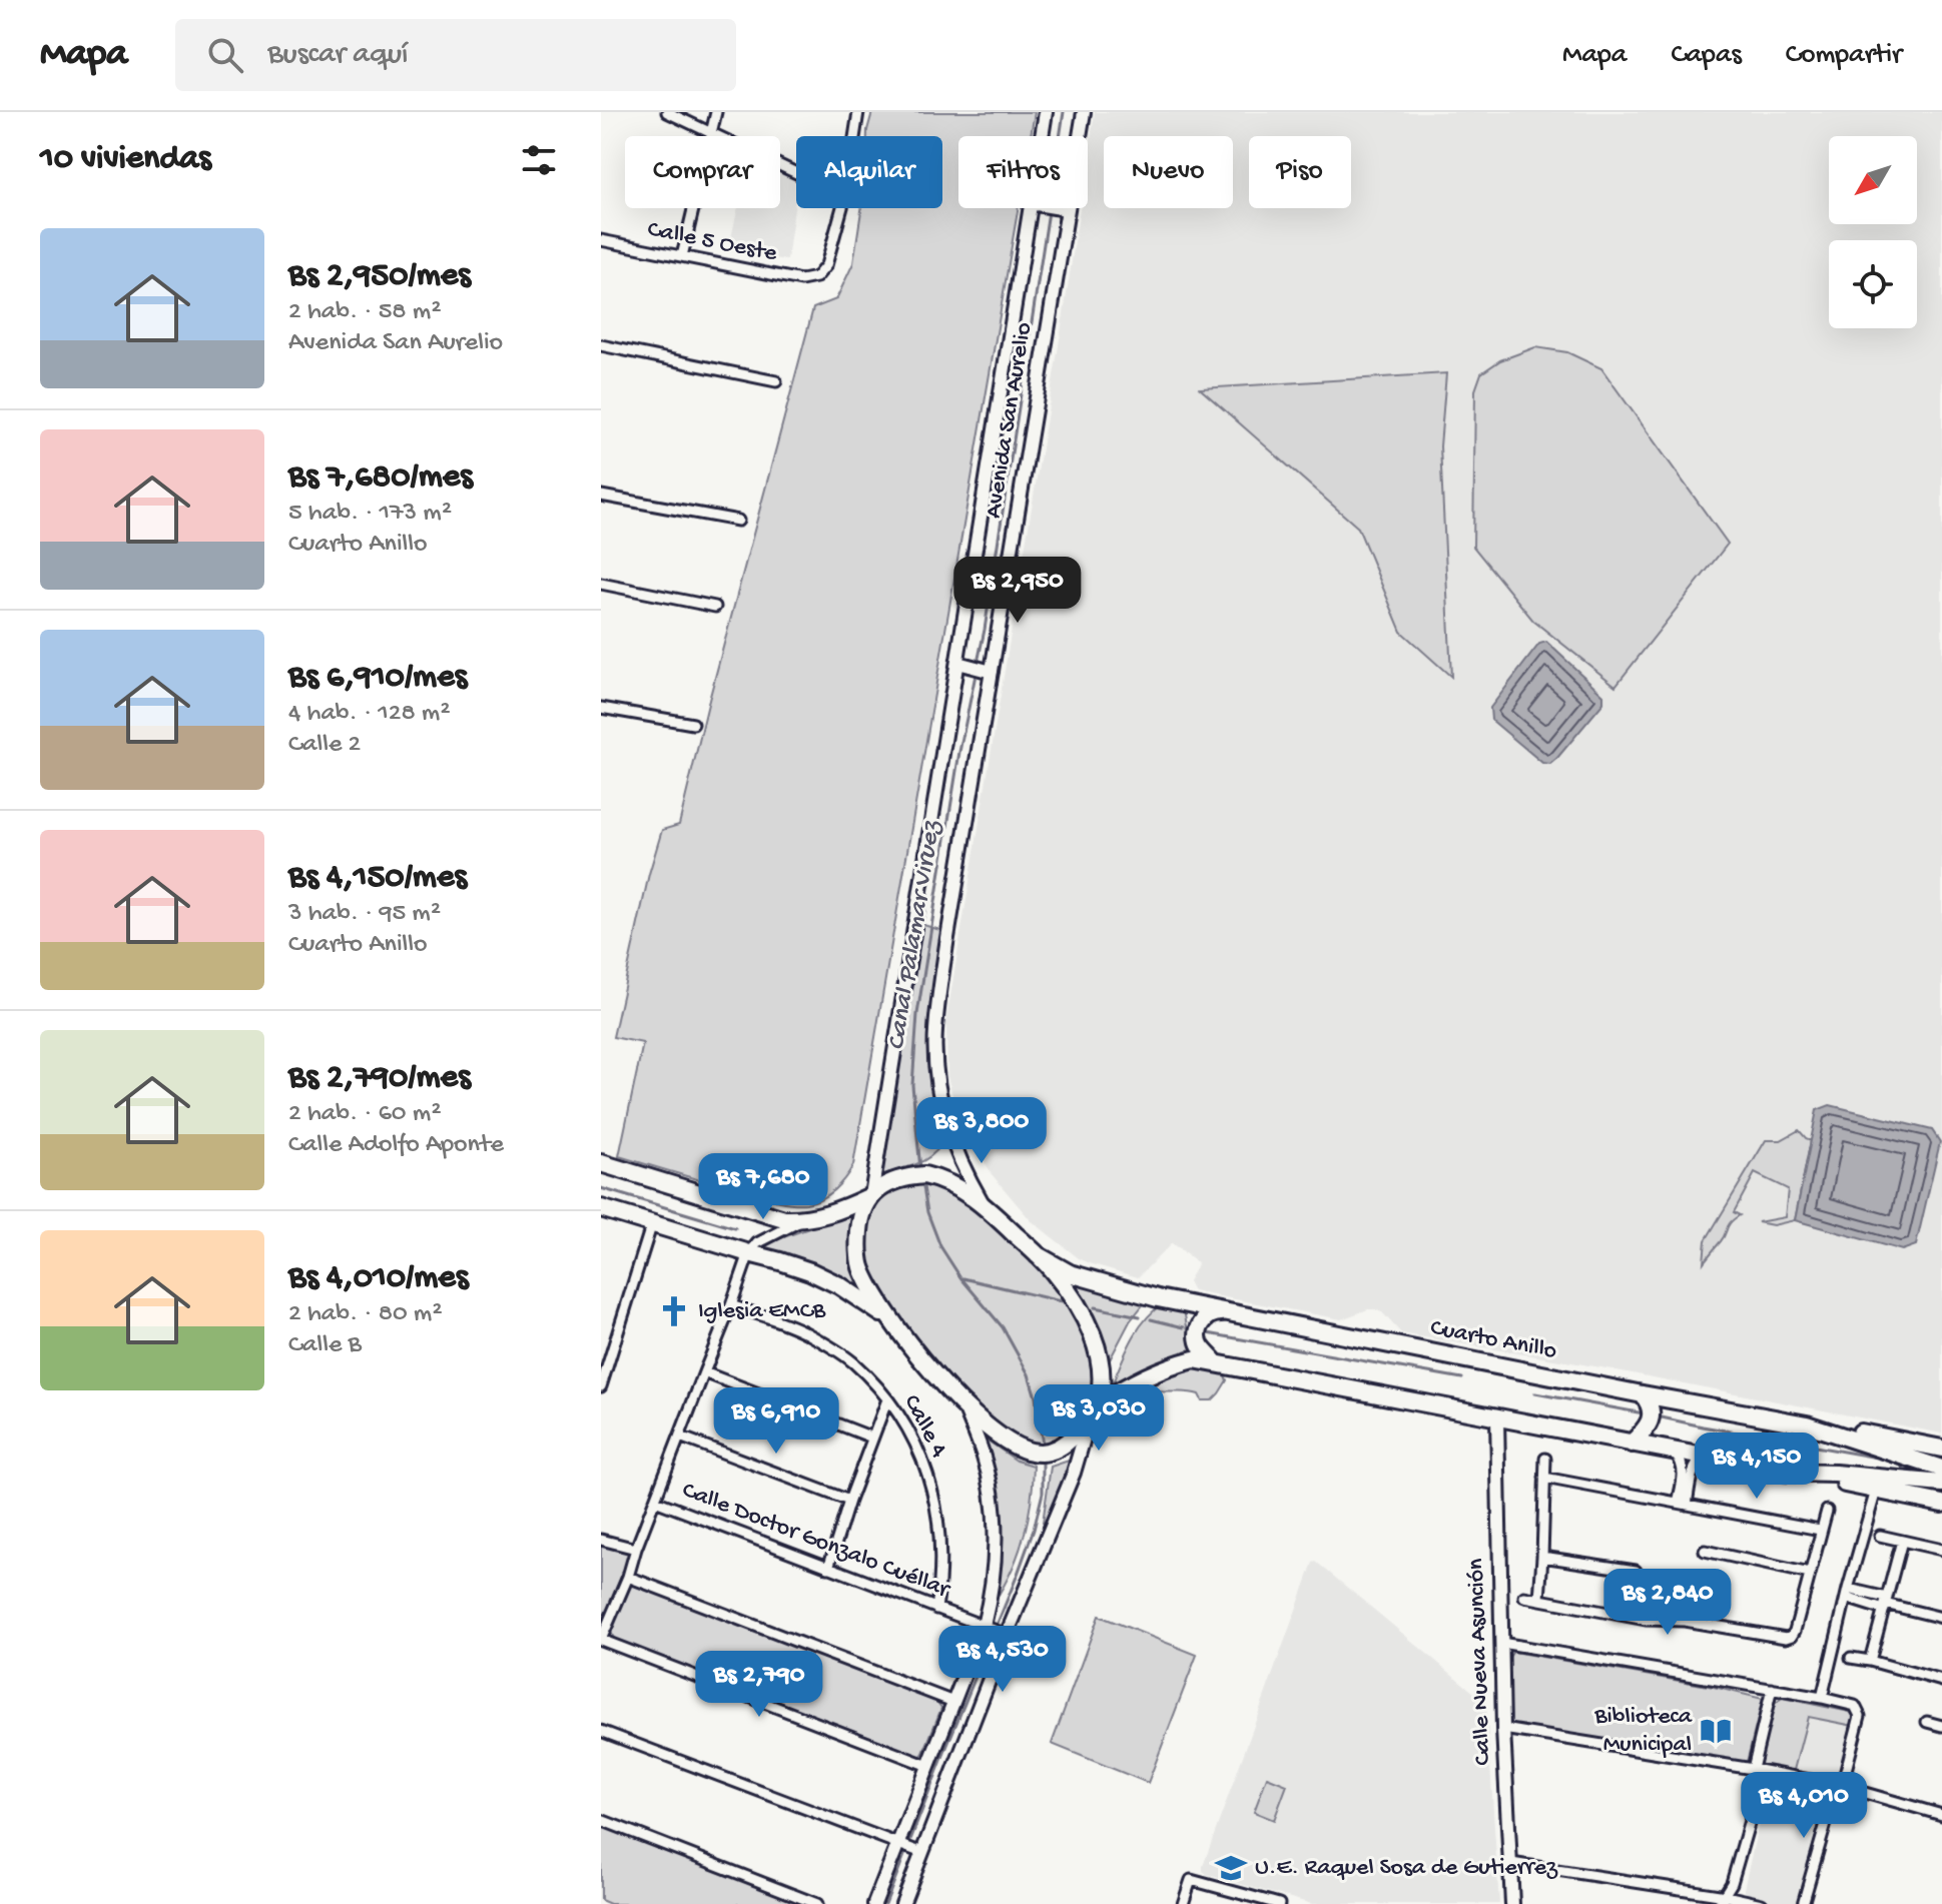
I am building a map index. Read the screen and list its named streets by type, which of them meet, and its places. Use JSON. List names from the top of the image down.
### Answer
{
  "streets": {
    "highway": ["Cuarto Anillo"],
    "main road": ["Avenida San Aurelio", "Calle Nueva Asunción"],
    "street": ["Calle 5 Oeste", "Calle 4", "Calle Doctor Gonzalo Cuéllar"]
  },
  "crossings": [
    ["Calle 4", "Calle Doctor Gonzalo Cuéllar"]
  ],
  "water": ["Canal Palamar Viruez"],
  "places": {
    "church": ["Iglesia EMCB"],
    "library": ["Biblioteca Municipal"],
    "school or university": ["U.E. Raquel Sosa de Gutierrez"]
  },
  "north": "bottom left",
  "page": {
    "header": "Mapa",
    "search": "Buscar aquí",
    "nav": ["Mapa", "Capas", "Compartir"],
    "heading": "10 viviendas",
    "chip": [
      "Comprar",
      "Alquilar",
      "Filtros",
      "Nuevo",
      "Piso"
    ],
    "list": [
      {
        "name": "Bs 2,950/mes",
        "note": "2 hab. · 58 m² · Avenida San Aurelio"
      },
      {
        "name": "Bs 7,680/mes",
        "note": "5 hab. · 173 m² · Cuarto Anillo"
      },
      {
        "name": "Bs 6,910/mes",
        "note": "4 hab. · 128 m² · Calle 2"
      },
      {
        "name": "Bs 4,150/mes",
        "note": "3 hab. · 95 m² · Cuarto Anillo"
      },
      {
        "name": "Bs 2,790/mes",
        "note": "2 hab. · 60 m² · Calle Adolfo Aponte"
      },
      {
        "name": "Bs 4,010/mes",
        "note": "2 hab. · 80 m² · Calle B"
      }
    ],
    "price": [
      "Bs 2,950",
      "Bs 3,800",
      "Bs 7,680",
      "Bs 3,030",
      "Bs 6,910",
      "Bs 4,150",
      "Bs 2,840",
      "Bs 4,530",
      "Bs 2,790",
      "Bs 4,010"
    ]
  }
}
